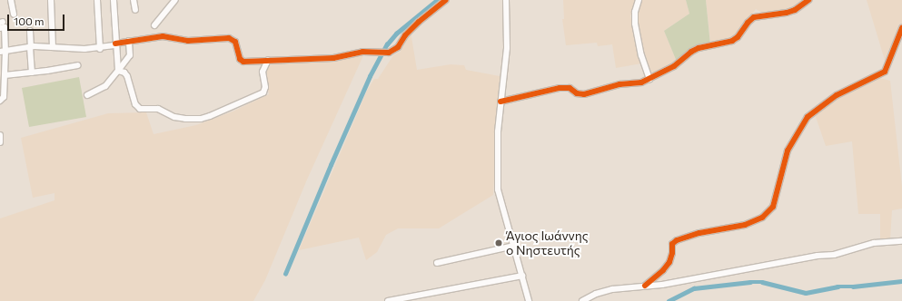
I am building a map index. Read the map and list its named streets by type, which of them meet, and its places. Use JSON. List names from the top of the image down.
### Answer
{
  "places": ["Άγιος Ιωάννης ο Νηστευτής"],
  "scale_bar": "100 m"
}
